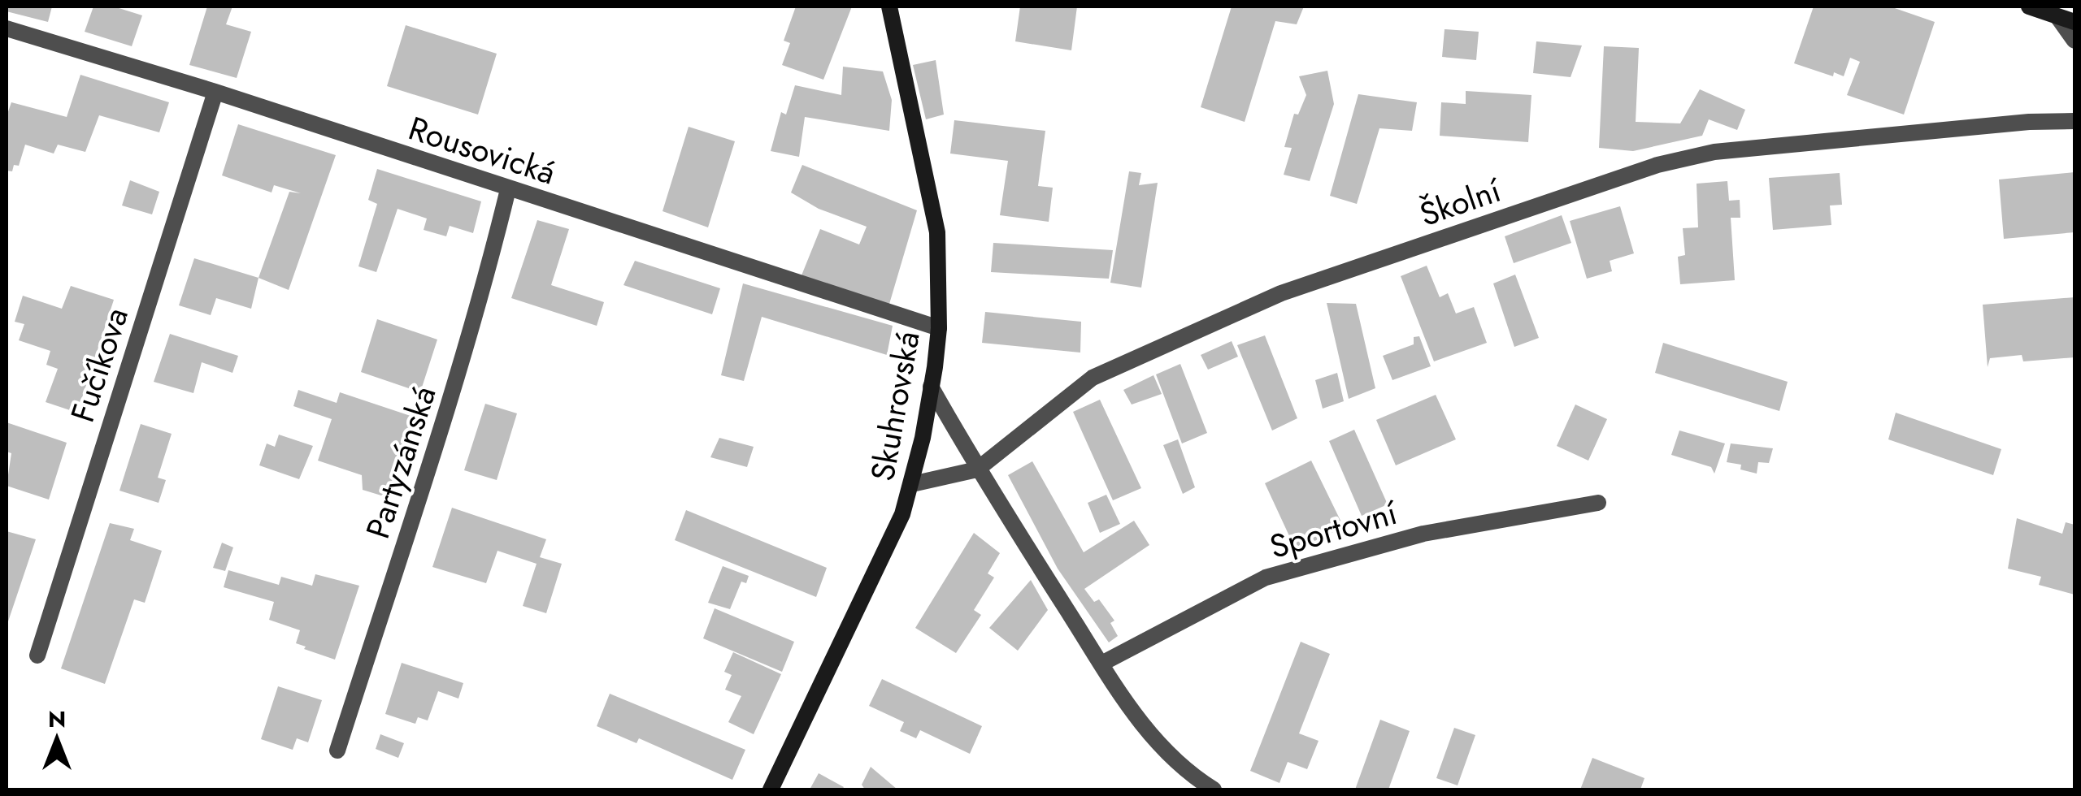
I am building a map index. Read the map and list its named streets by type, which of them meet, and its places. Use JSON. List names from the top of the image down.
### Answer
{
  "streets": {
    "street": [
      "Rousovická",
      "Školní",
      "Fučíkova",
      "Skuhrovská",
      "Partyzánská",
      "Sportovní"
    ]
  },
  "crossings": [
    ["Rousovická", "Fučíkova"],
    ["Rousovická", "Skuhrovská"],
    ["Rousovická", "Partyzánská"],
    ["Školní", "Skuhrovská"]
  ],
  "north": "top"
}
